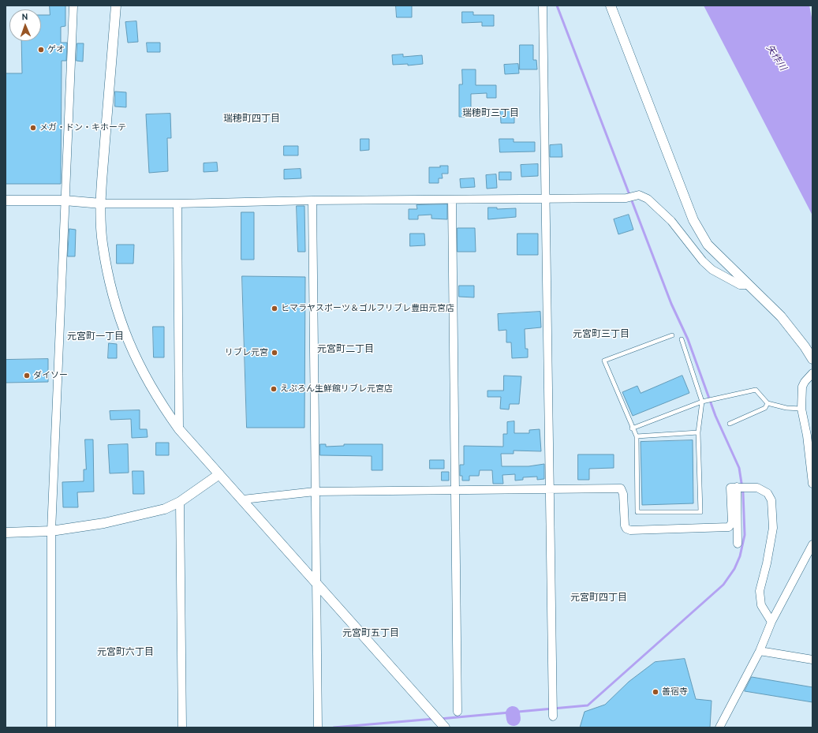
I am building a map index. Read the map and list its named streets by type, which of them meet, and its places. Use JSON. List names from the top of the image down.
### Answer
{
  "districts": [
    "瑞穂町三丁目",
    "瑞穂町四丁目",
    "元宮町三丁目",
    "元宮町一丁目",
    "元宮町二丁目",
    "元宮町四丁目",
    "元宮町五丁目",
    "元宮町六丁目"
  ],
  "water": ["矢作川"],
  "places": [
    "ゲオ",
    "メガ・ドン・キホーテ",
    "ヒマラヤスポーツ＆ゴルフリブレ豊田元宮店",
    "リブレ元宮",
    "ダイソー",
    "えぷろん生鮮館リブレ元宮店",
    "善宿寺"
  ],
  "north": "top"
}
